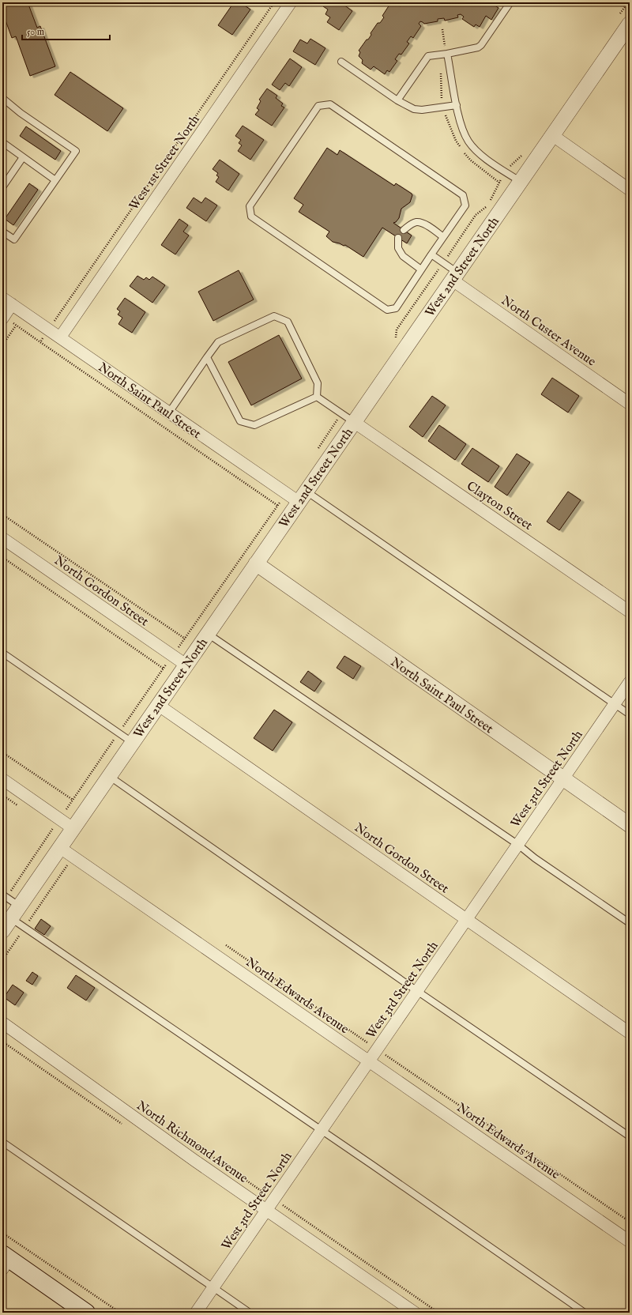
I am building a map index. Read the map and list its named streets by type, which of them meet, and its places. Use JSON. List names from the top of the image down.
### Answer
{
  "streets": {
    "street": [
      "West 1st Street North",
      "West 2nd Street North",
      "North Custer Avenue",
      "North Saint Paul Street",
      "Clayton Street",
      "North Gordon Street",
      "West 3rd Street North",
      "North Edwards Avenue",
      "North Richmond Avenue"
    ]
  },
  "crossings": [
    ["West 1st Street North", "North Saint Paul Street"],
    ["West 2nd Street North", "North Custer Avenue"],
    ["West 2nd Street North", "North Saint Paul Street"],
    ["West 2nd Street North", "Clayton Street"],
    ["West 2nd Street North", "North Gordon Street"],
    ["West 2nd Street North", "North Edwards Avenue"],
    ["North Saint Paul Street", "West 3rd Street North"],
    ["North Gordon Street", "West 3rd Street North"],
    ["West 3rd Street North", "North Edwards Avenue"],
    ["West 3rd Street North", "North Richmond Avenue"]
  ],
  "scale_bar": "50 m"
}
